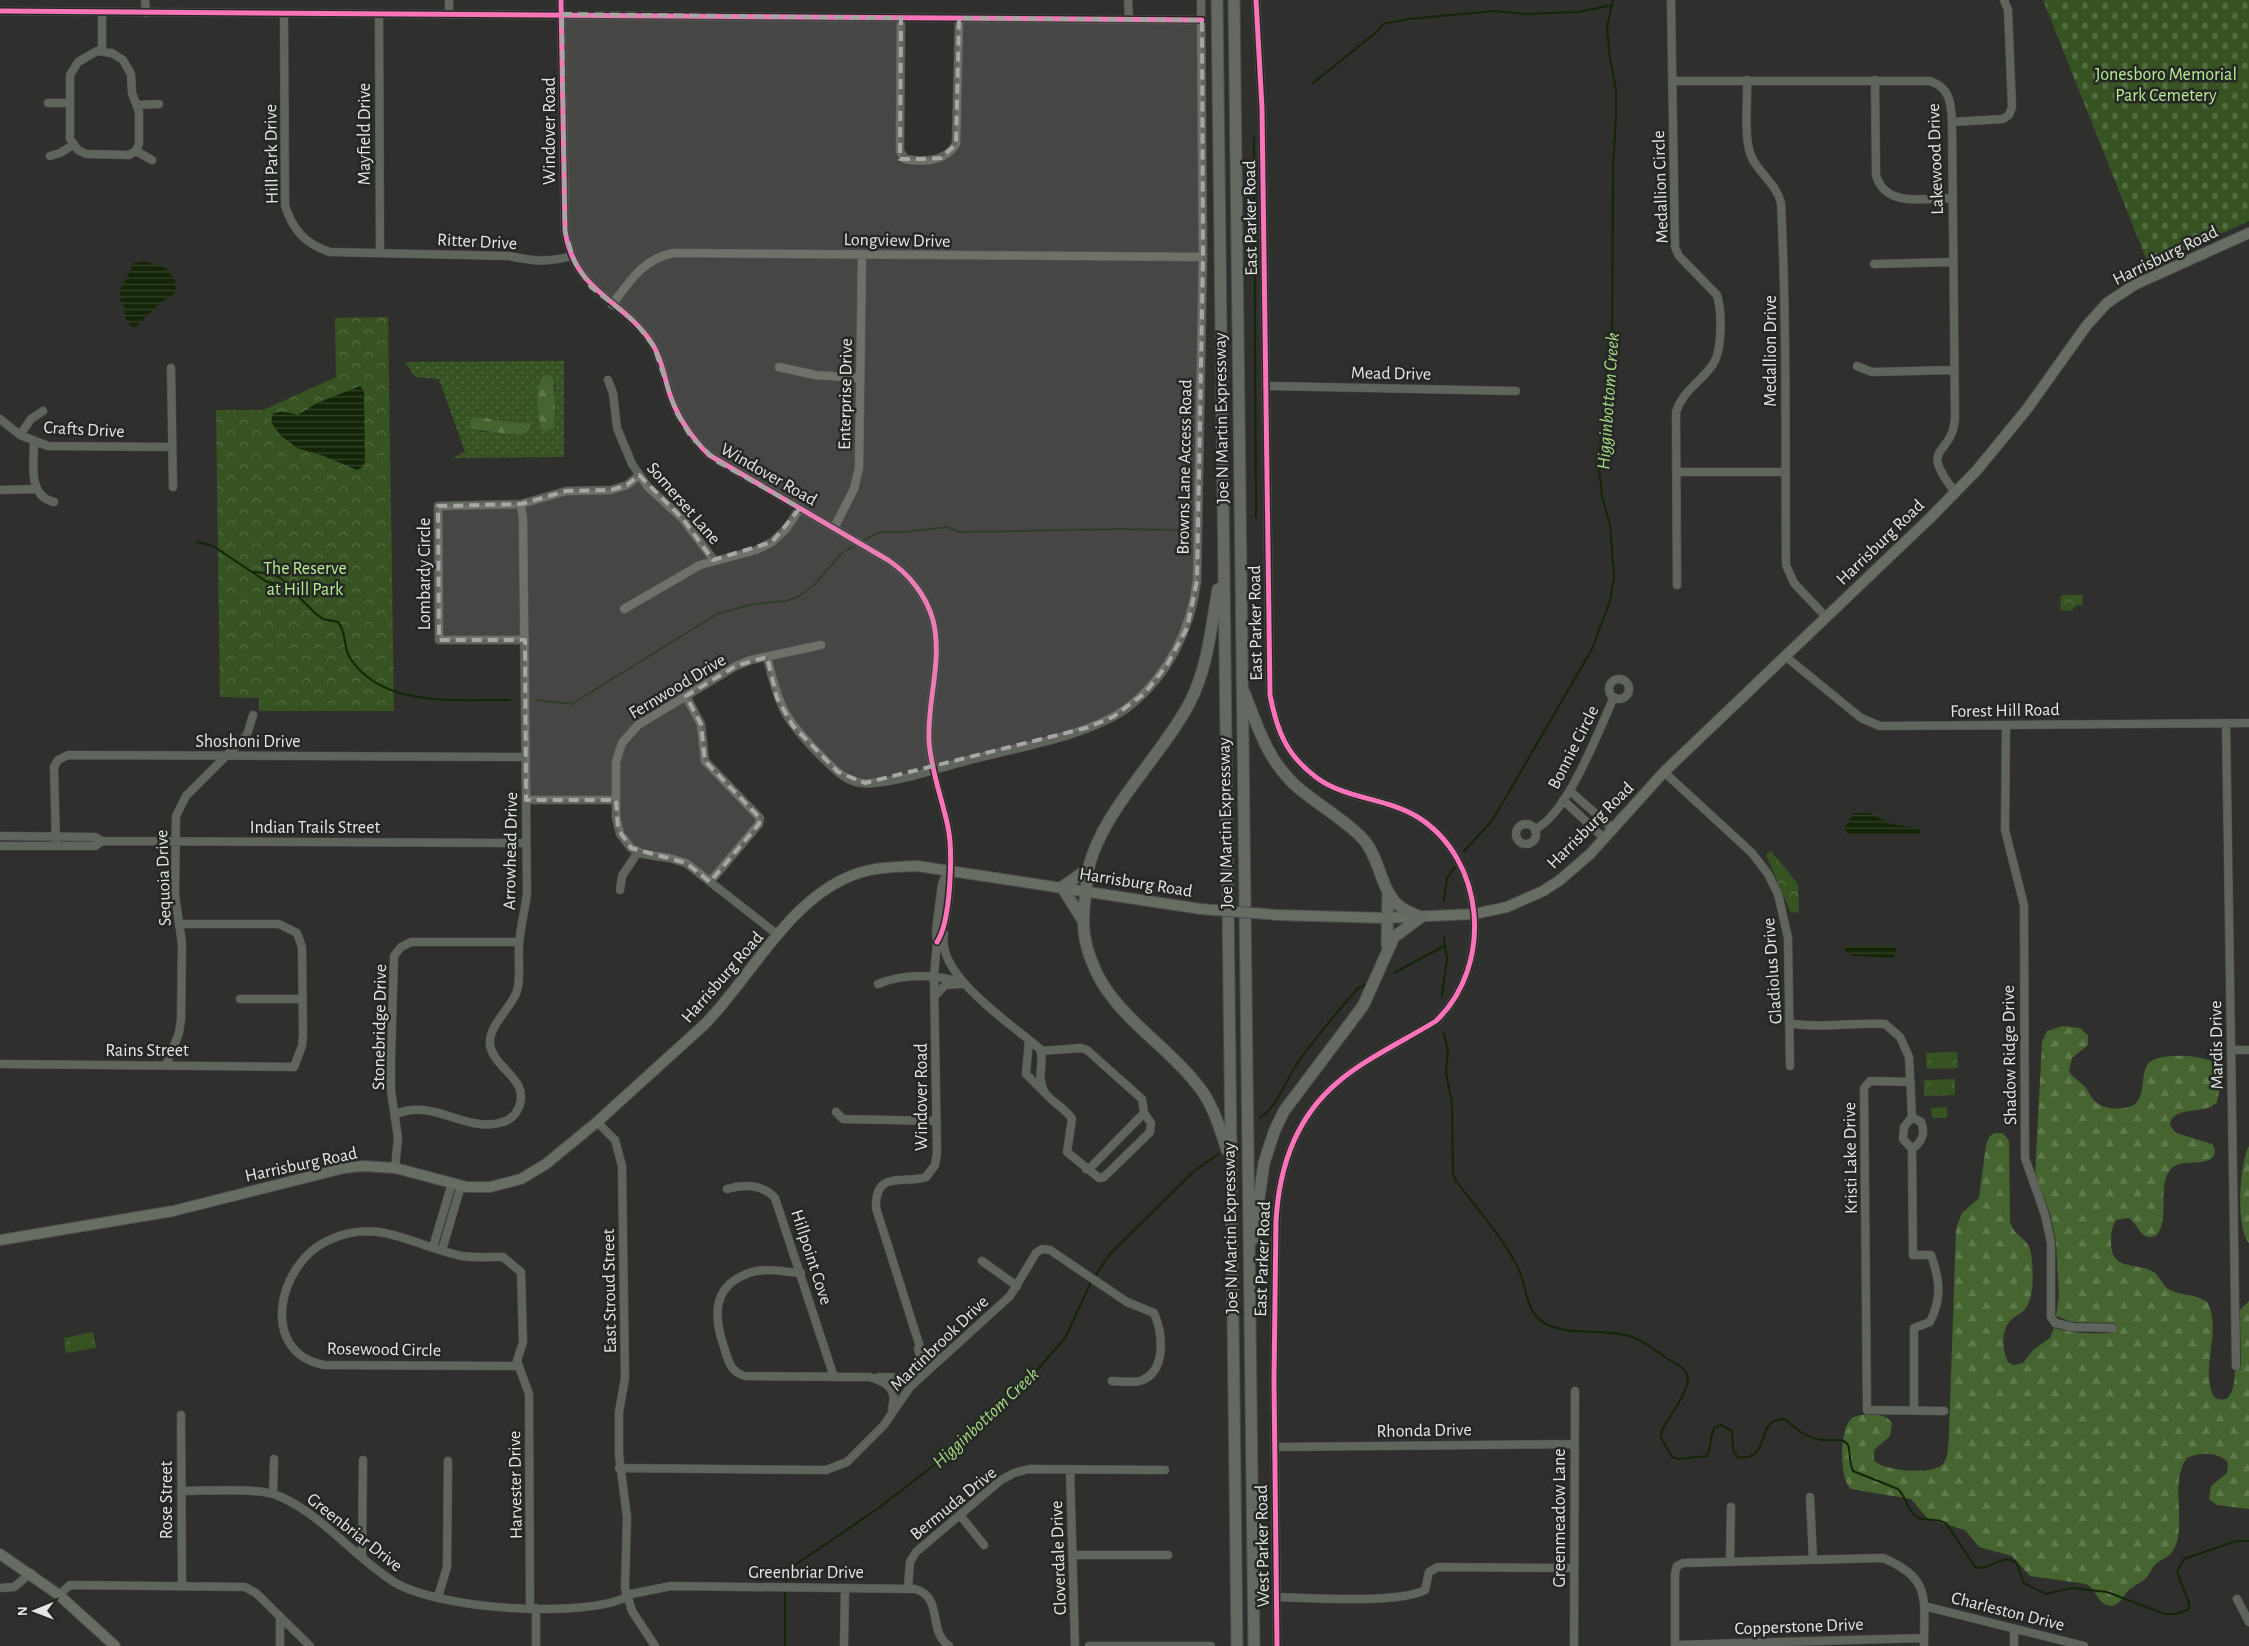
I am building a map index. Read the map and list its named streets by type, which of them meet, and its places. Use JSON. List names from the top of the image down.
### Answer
{
  "streets": {
    "highway": ["Joe N Martin Expressway"],
    "main road": ["Harrisburg Road"],
    "street": [
      "Windover Road",
      "Mayfield Drive",
      "Hill Park Drive",
      "Lakewood Drive",
      "Medallion Circle",
      "East Parker Road",
      "Longview Drive",
      "Ritter Drive",
      "Medallion Drive",
      "Mead Drive",
      "Enterprise Drive",
      "Crafts Drive",
      "Browns Lane Access Road",
      "Somerset Lane",
      "Lombardy Circle",
      "Fernwood Drive",
      "Forest Hill Road",
      "Shoshoni Drive",
      "Bonnie Circle",
      "Indian Trails Street",
      "Arrowhead Drive",
      "Sequoia Drive",
      "Gladiolus Drive",
      "Stonebridge Drive",
      "Mardis Drive",
      "Rains Street",
      "Shadow Ridge Drive",
      "Kristi Lake Drive",
      "Hillpoint Cove",
      "East Stroud Street",
      "Martinbrook Drive",
      "Rosewood Circle",
      "Rhonda Drive",
      "Harvester Drive",
      "Rose Street",
      "Bermuda Drive",
      "Greenmeadow Lane",
      "Greenbriar Drive",
      "West Parker Road",
      "Cloverdale Drive",
      "Charleston Drive",
      "Copperstone Drive"
    ]
  },
  "crossings": [
    ["Windover Road", "Longview Drive"],
    ["Windover Road", "Ritter Drive"],
    ["Windover Road", "Harrisburg Road"],
    ["Windover Road", "Enterprise Drive"],
    ["Windover Road", "Browns Lane Access Road"],
    ["Windover Road", "Martinbrook Drive"],
    ["Mayfield Drive", "Hill Park Drive"],
    ["Mayfield Drive", "Ritter Drive"],
    ["Hill Park Drive", "Ritter Drive"],
    ["Lakewood Drive", "Medallion Circle"],
    ["Lakewood Drive", "Harrisburg Road"],
    ["Lakewood Drive", "Medallion Drive"],
    ["East Parker Road", "Harrisburg Road"],
    ["East Parker Road", "Mead Drive"],
    ["East Parker Road", "Rhonda Drive"],
    ["East Parker Road", "West Parker Road"],
    ["Longview Drive", "Enterprise Drive"],
    ["Longview Drive", "Browns Lane Access Road"],
    ["Harrisburg Road", "Medallion Drive"],
    ["Harrisburg Road", "Forest Hill Road"],
    ["Harrisburg Road", "Gladiolus Drive"],
    ["Harrisburg Road", "Stonebridge Drive"],
    ["Harrisburg Road", "East Stroud Street"],
    ["Browns Lane Access Road", "Fernwood Drive"],
    ["Lombardy Circle", "Arrowhead Drive"],
    ["Forest Hill Road", "Mardis Drive"],
    ["Forest Hill Road", "Shadow Ridge Drive"],
    ["Shoshoni Drive", "Indian Trails Street"],
    ["Shoshoni Drive", "Arrowhead Drive"],
    ["Shoshoni Drive", "Sequoia Drive"],
    ["Indian Trails Street", "Arrowhead Drive"],
    ["Indian Trails Street", "Sequoia Drive"],
    ["Arrowhead Drive", "Stonebridge Drive"],
    ["Sequoia Drive", "Rains Street"],
    ["East Stroud Street", "Martinbrook Drive"],
    ["East Stroud Street", "Greenbriar Drive"],
    ["Rosewood Circle", "Harvester Drive"],
    ["Rhonda Drive", "Greenmeadow Lane"],
    ["Rhonda Drive", "West Parker Road"],
    ["Harvester Drive", "Greenbriar Drive"],
    ["Rose Street", "Greenbriar Drive"],
    ["Bermuda Drive", "Greenbriar Drive"],
    ["Bermuda Drive", "Cloverdale Drive"]
  ],
  "water": ["Higginbottom Creek"],
  "parks": ["Jonesboro Memorial Park Cemetery", "The Reserve at Hill Park"],
  "north": "left"
}
